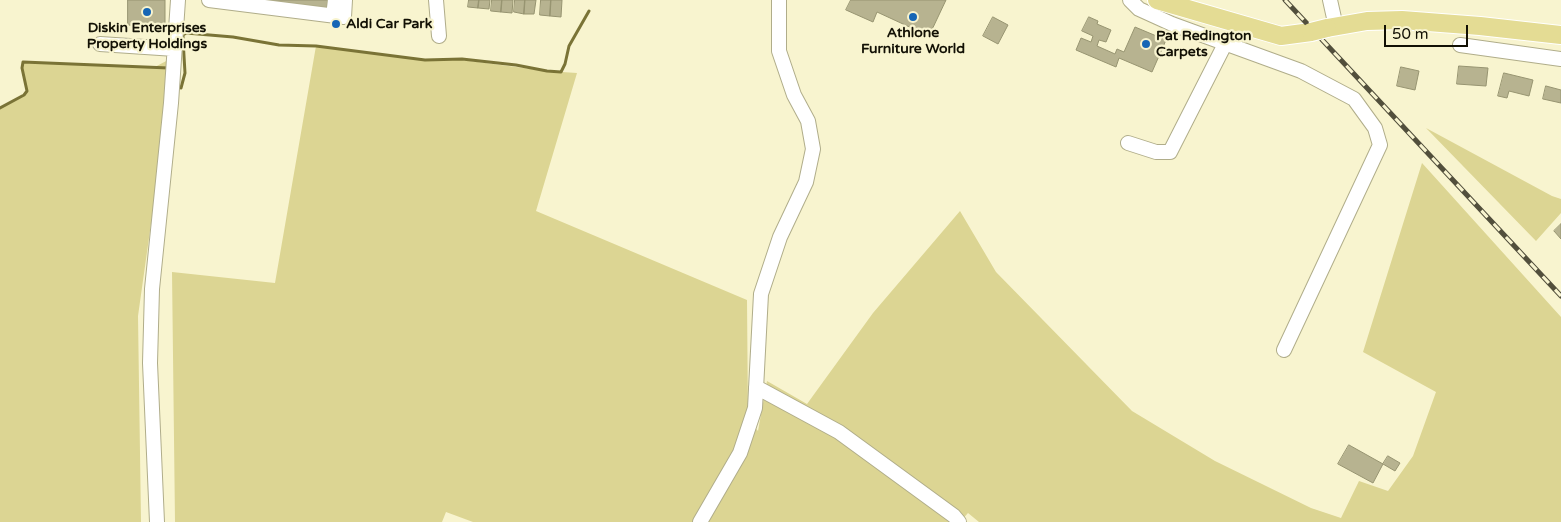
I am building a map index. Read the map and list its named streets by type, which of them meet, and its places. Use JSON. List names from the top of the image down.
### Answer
{
  "places": [
    "Diskin Enterprises Property Holdings",
    "Athlone Furniture World",
    "Aldi Car Park",
    "Pat Redington Carpets"
  ],
  "scale_bar": "50 m"
}
